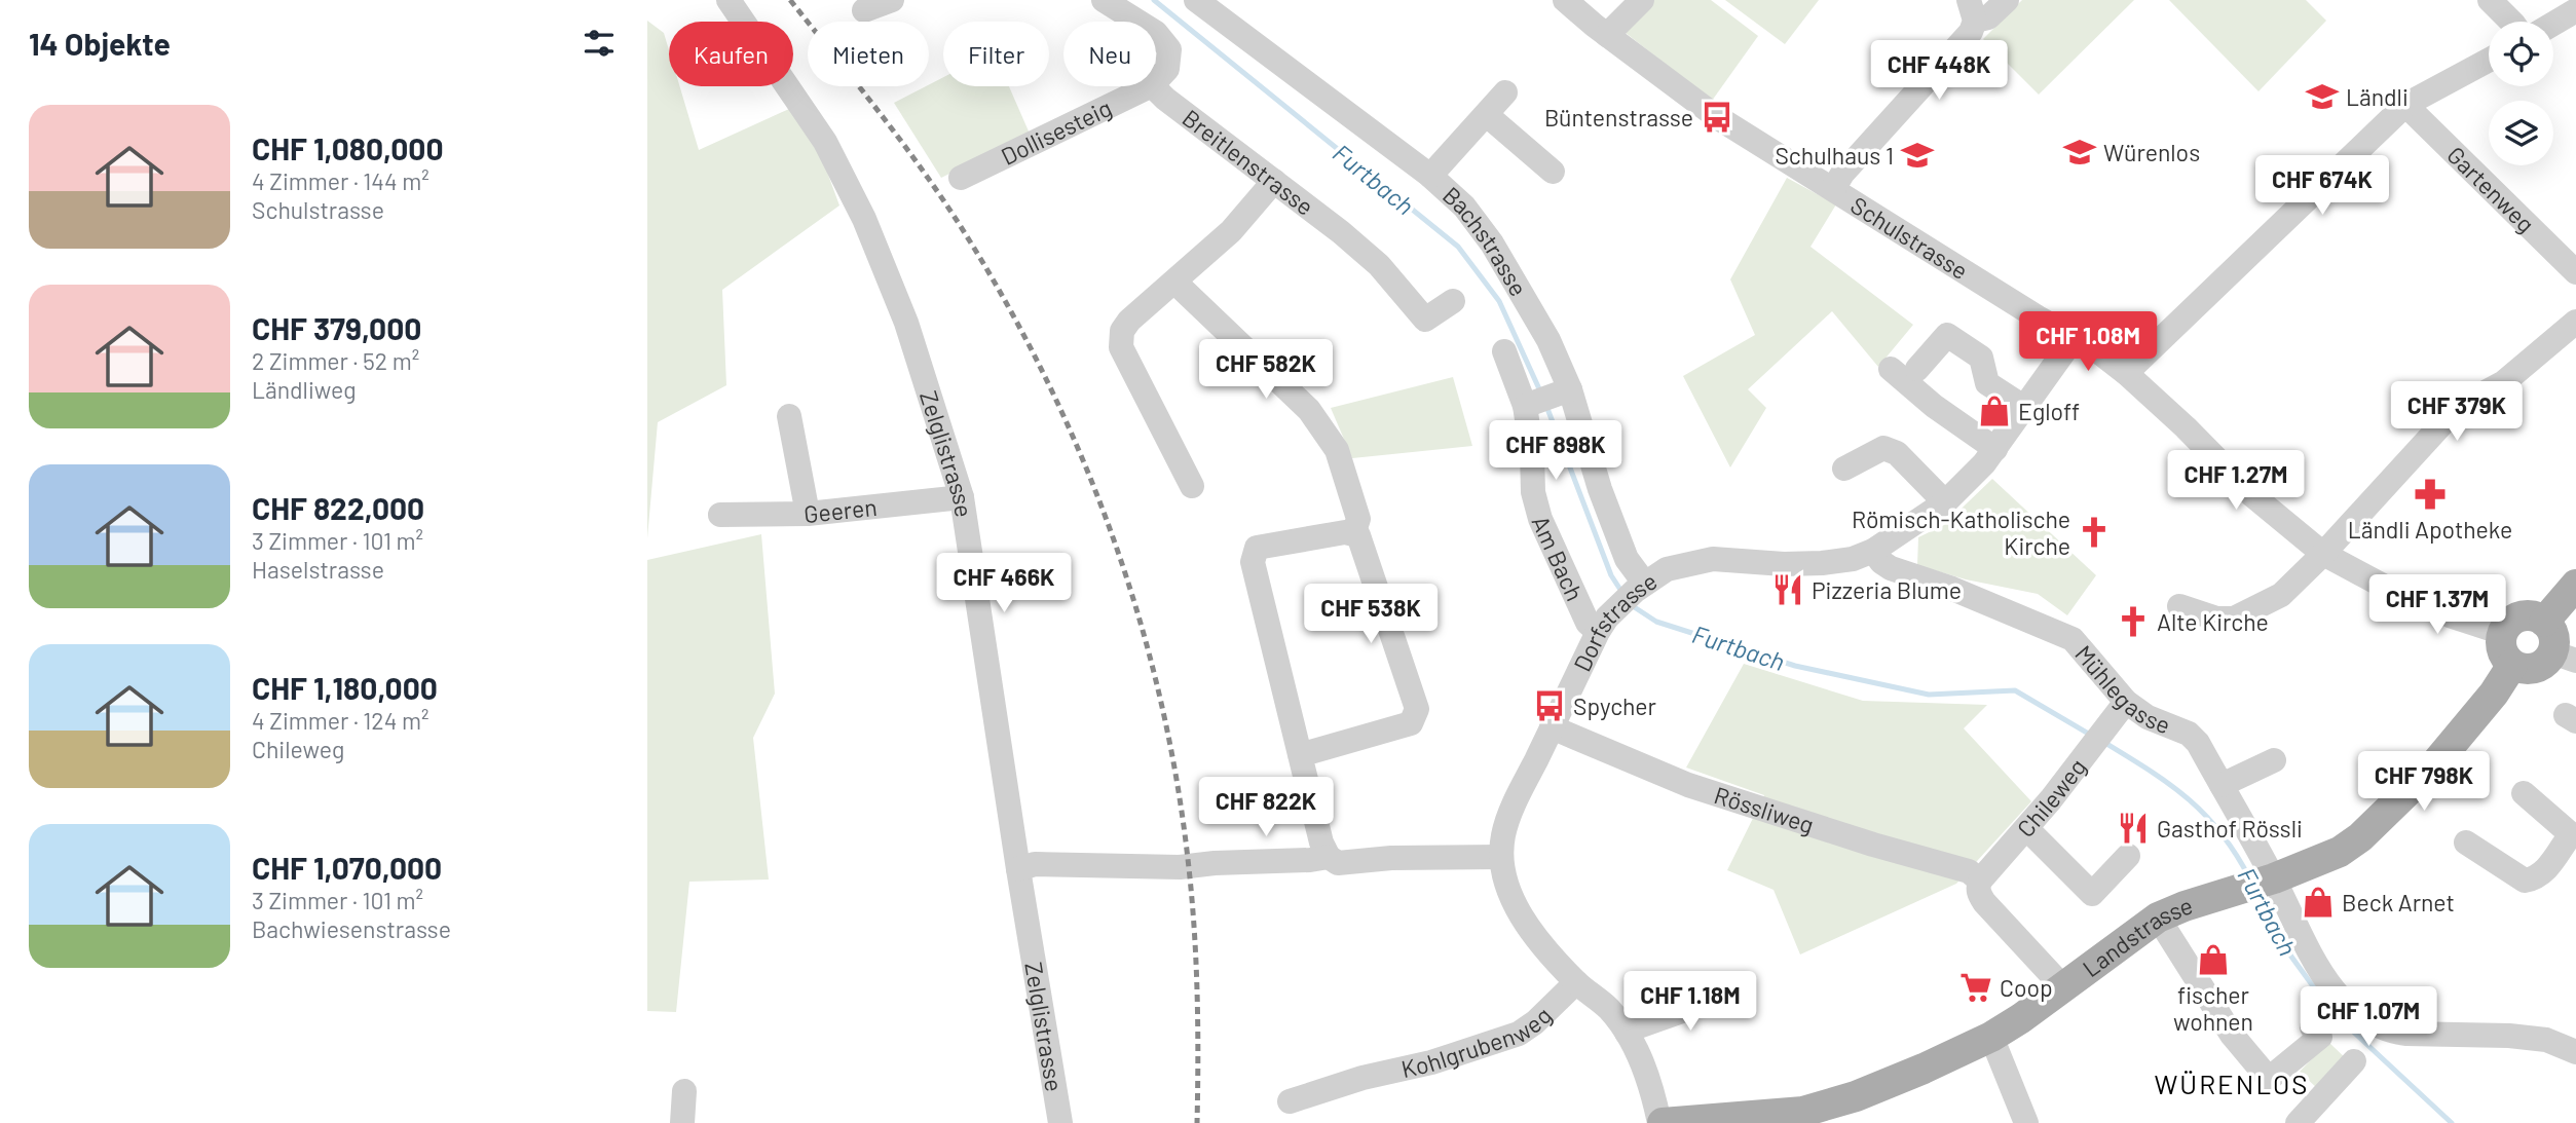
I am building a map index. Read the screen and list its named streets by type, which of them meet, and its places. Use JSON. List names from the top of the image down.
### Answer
{
  "streets": {
    "main road": ["Landstrasse"],
    "street": [
      "Dollisesteig",
      "Breitlenstrasse",
      "Gartenweg",
      "Schulstrasse",
      "Bachstrasse",
      "Zelglistrasse",
      "Geeren",
      "Am Bach",
      "Dorfstrasse",
      "Mühlegasse",
      "Chileweg",
      "Rössliweg",
      "Kohlgrubenweg"
    ]
  },
  "crossings": [
    ["Schulstrasse", "Dorfstrasse"],
    ["Schulstrasse", "Landstrasse"],
    ["Bachstrasse", "Dorfstrasse"],
    ["Zelglistrasse", "Geeren"],
    ["Am Bach", "Dorfstrasse"],
    ["Dorfstrasse", "Mühlegasse"],
    ["Dorfstrasse", "Rössliweg"],
    ["Dorfstrasse", "Landstrasse"],
    ["Dorfstrasse", "Kohlgrubenweg"],
    ["Mühlegasse", "Chileweg"],
    ["Mühlegasse", "Landstrasse"],
    ["Chileweg", "Rössliweg"]
  ],
  "districts": ["WÜRENLOS"],
  "water": ["Furtbach"],
  "places": {
    "school or university": ["Ländli", "Würenlos", "Schulhaus 1"],
    "bus stop": ["Büntenstrasse", "Spycher"],
    "shop": ["Egloff", "Beck Arnet", "fischer wohnen"],
    "pharmacy": ["Ländli Apotheke"],
    "church": ["Römisch-Katholische Kirche", "Alte Kirche"],
    "restaurant": ["Pizzeria Blume", "Gasthof Rössli"],
    "supermarket": ["Coop"]
  },
  "page": {
    "heading": "14 Objekte",
    "chip": [
      "Kaufen",
      "Mieten",
      "Filter",
      "Neu"
    ],
    "price": [
      "CHF 448K",
      "CHF 674K",
      "CHF 1.08M",
      "CHF 582K",
      "CHF 379K",
      "CHF 898K",
      "CHF 1.27M",
      "CHF 466K",
      "CHF 1.37M",
      "CHF 538K",
      "CHF 798K",
      "CHF 822K",
      "CHF 1.18M",
      "CHF 1.07M"
    ],
    "list": [
      {
        "name": "CHF 1,080,000",
        "note": "4 Zimmer · 144 m² · Schulstrasse"
      },
      {
        "name": "CHF 379,000",
        "note": "2 Zimmer · 52 m² · Ländliweg"
      },
      {
        "name": "CHF 822,000",
        "note": "3 Zimmer · 101 m² · Haselstrasse"
      },
      {
        "name": "CHF 1,180,000",
        "note": "4 Zimmer · 124 m² · Chileweg"
      },
      {
        "name": "CHF 1,070,000",
        "note": "3 Zimmer · 101 m² · Bachwiesenstrasse"
      }
    ]
  }
}
